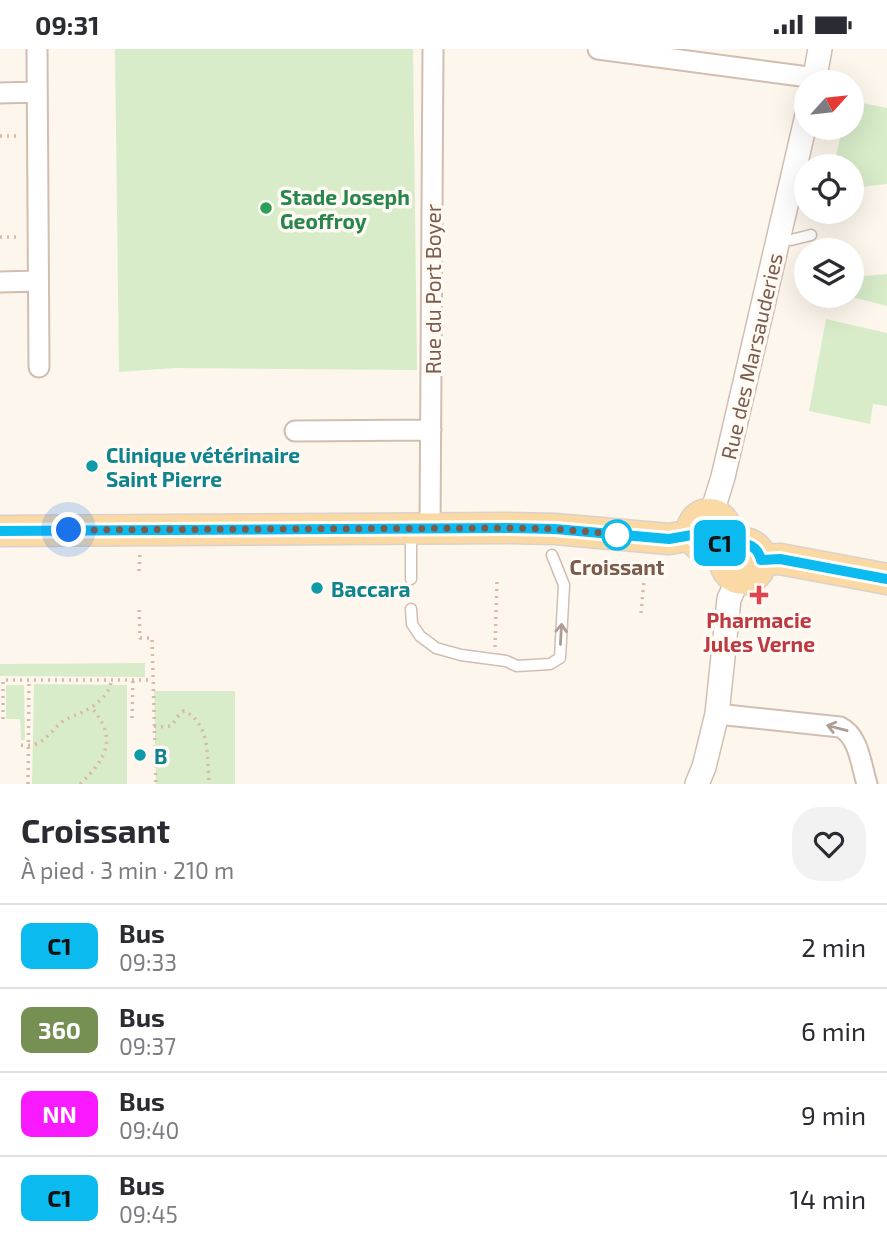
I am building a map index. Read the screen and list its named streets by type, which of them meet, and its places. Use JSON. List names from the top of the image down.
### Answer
{
  "streets": {
    "street": ["Rue du Port Boyer", "Rue des Marsauderies"]
  },
  "places": {
    "other": [
      "Stade Joseph Geoffroy",
      "Clinique vétérinaire Saint Pierre",
      "Croissant",
      "Baccara",
      "B"
    ],
    "health": ["Pharmacie Jules Verne"]
  },
  "lines": ["bus line C1"],
  "north": "top right",
  "page": {
    "status": "09:31",
    "on_map": "C1",
    "heading": ["Croissant", "À pied · 3 min · 210 m"],
    "list": [
      {
        "mark": "C1",
        "name": "Bus",
        "note": "09:33",
        "value": "2 min"
      },
      {
        "mark": "360",
        "name": "Bus",
        "note": "09:37",
        "value": "6 min"
      },
      {
        "mark": "NN",
        "name": "Bus",
        "note": "09:40",
        "value": "9 min"
      },
      {
        "mark": "C1",
        "name": "Bus",
        "note": "09:45",
        "value": "14 min"
      }
    ]
  }
}
